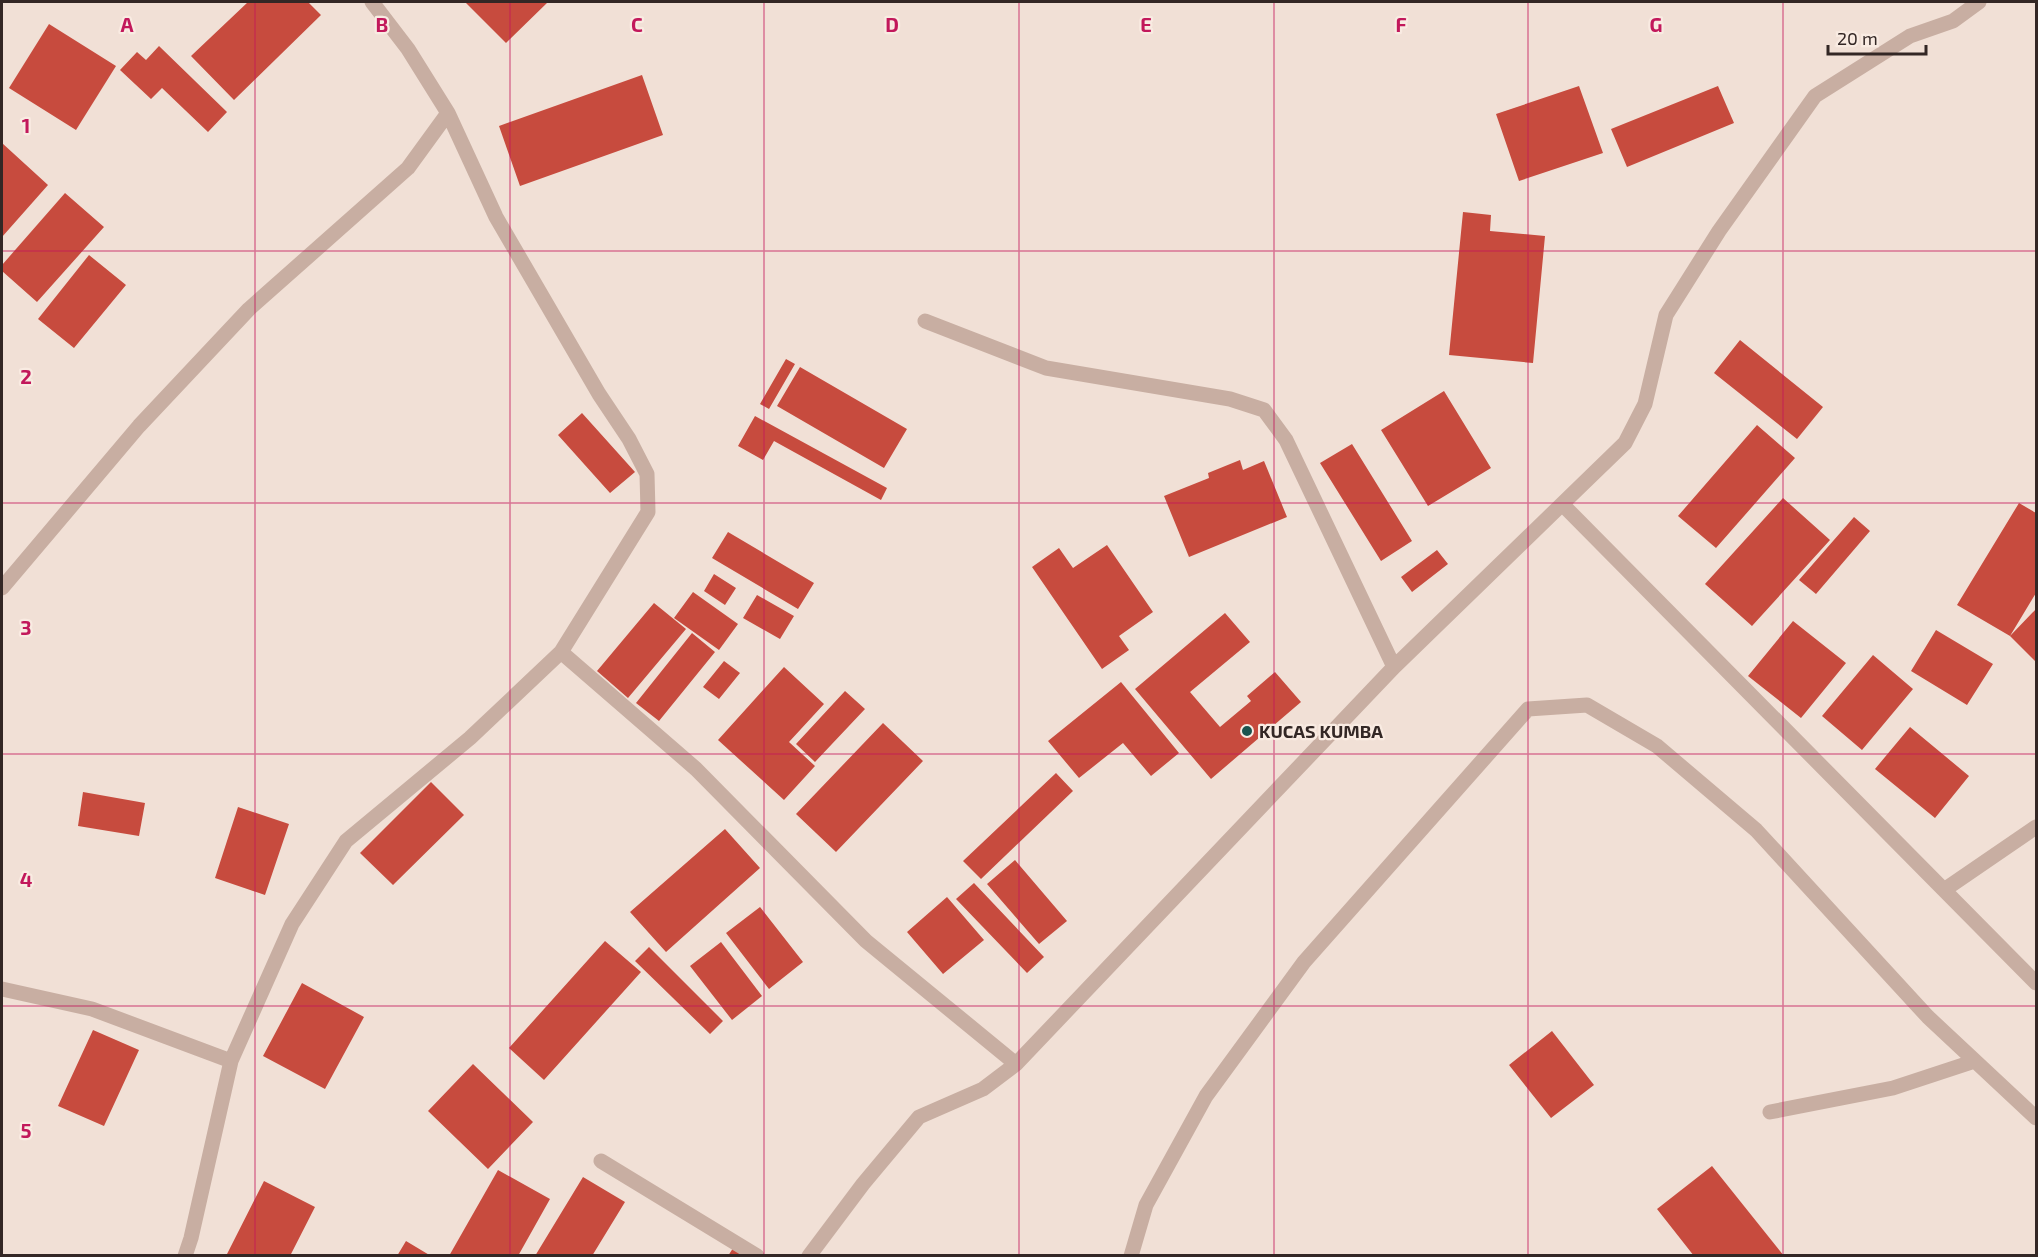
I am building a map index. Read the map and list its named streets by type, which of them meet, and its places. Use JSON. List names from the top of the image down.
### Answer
{
  "places": ["KUCAS KUMBA"],
  "scale_bar": "20 m",
  "grid": {
    "columns": [
      "A",
      "B",
      "C",
      "D",
      "E",
      "F",
      "G"
    ],
    "rows": [
      "1",
      "2",
      "3",
      "4",
      "5"
    ]
  }
}
